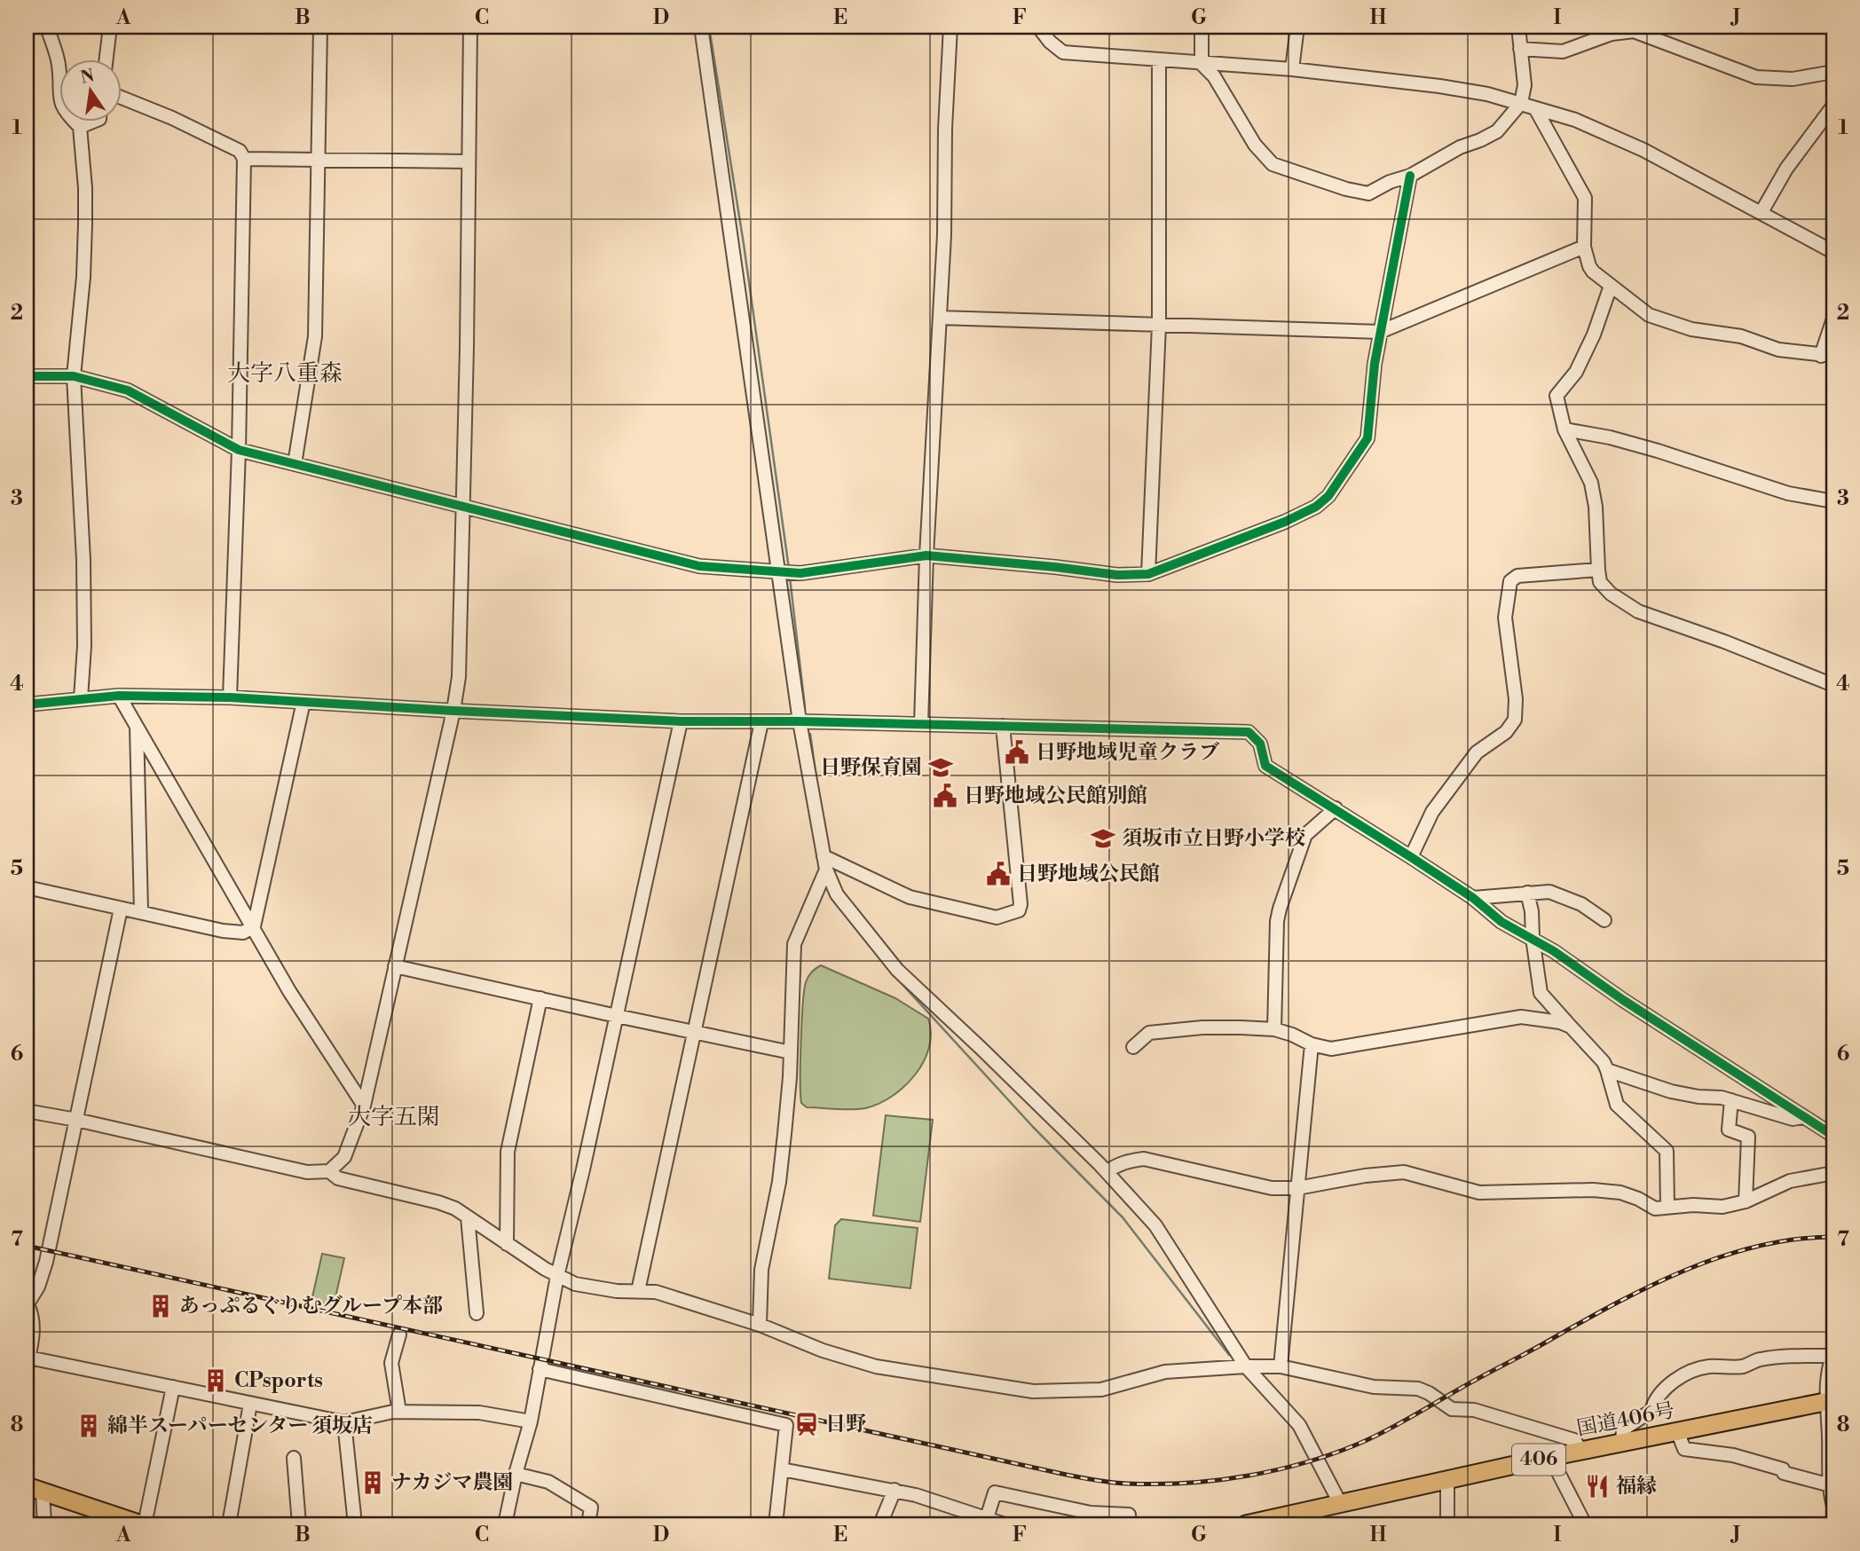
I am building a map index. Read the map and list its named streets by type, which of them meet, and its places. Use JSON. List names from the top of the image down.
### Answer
{
  "streets": {
    "highway": ["国道406号", "406"]
  },
  "districts": ["大字八重森", "大字五閑"],
  "places": {
    "public building": ["日野地域児童クラブ", "日野地域公民館別館", "日野地域公民館"],
    "school or university": ["日野保育園", "須坂市立日野小学校"],
    "building": [
      "あっぷるぐりむグループ本部",
      "CPsports",
      "綿半スーパーセンター 須坂店",
      "ナカジマ農園"
    ],
    "station": ["日野"],
    "restaurant": ["福縁"]
  },
  "north": "top",
  "grid": {
    "columns": [
      "A",
      "B",
      "C",
      "D",
      "E",
      "F",
      "G",
      "H",
      "I",
      "J"
    ],
    "rows": [
      "1",
      "2",
      "3",
      "4",
      "5",
      "6",
      "7",
      "8"
    ]
  }
}
